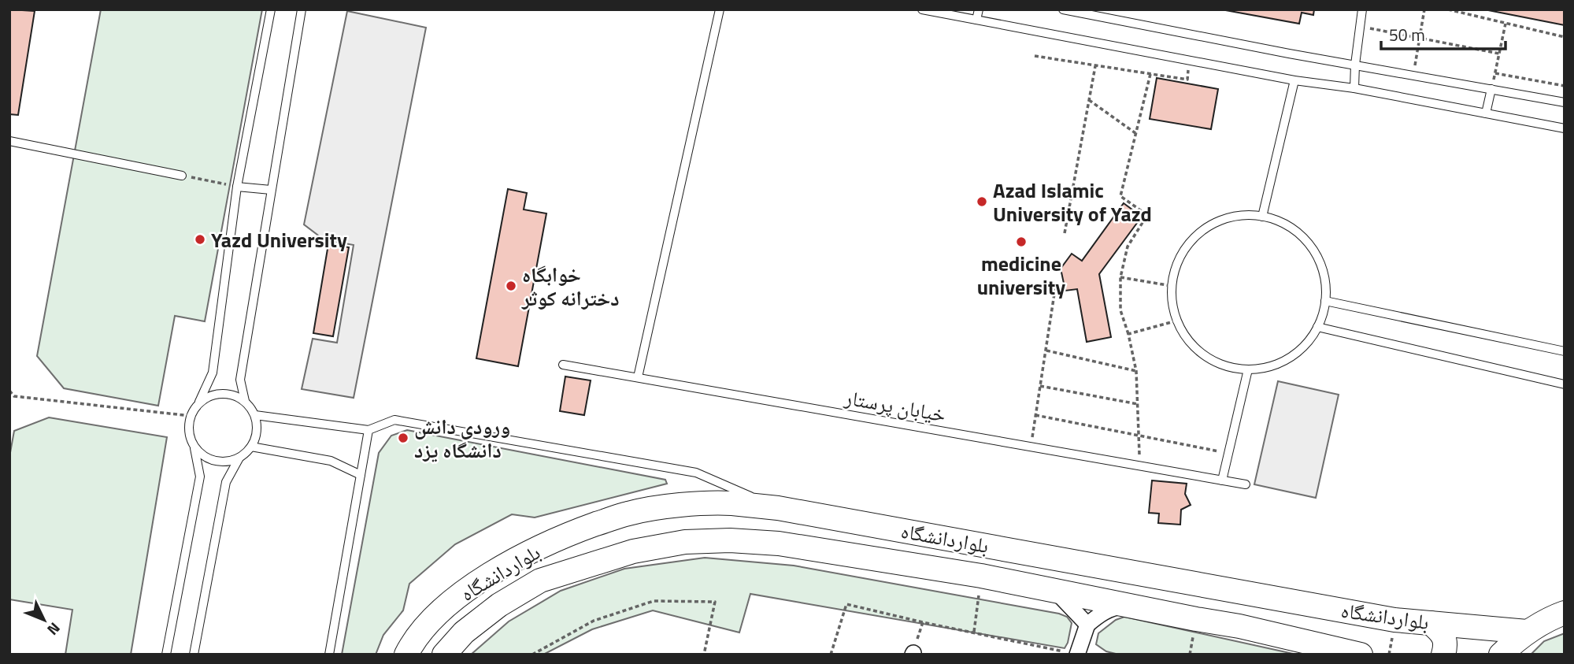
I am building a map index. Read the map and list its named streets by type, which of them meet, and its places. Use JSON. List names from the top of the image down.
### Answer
{
  "streets": {
    "main road": ["بلواردانشگاه"],
    "lane": ["خیابان پرستار"]
  },
  "places": [
    "Azad Islamic University of Yazd",
    "Yazd University",
    "medicine university",
    "خوابگاه دخترانه کوثر",
    "ورودی دانش دانشگاه یزد"
  ],
  "scale_bar": "50 m",
  "north": "bottom right"
}
